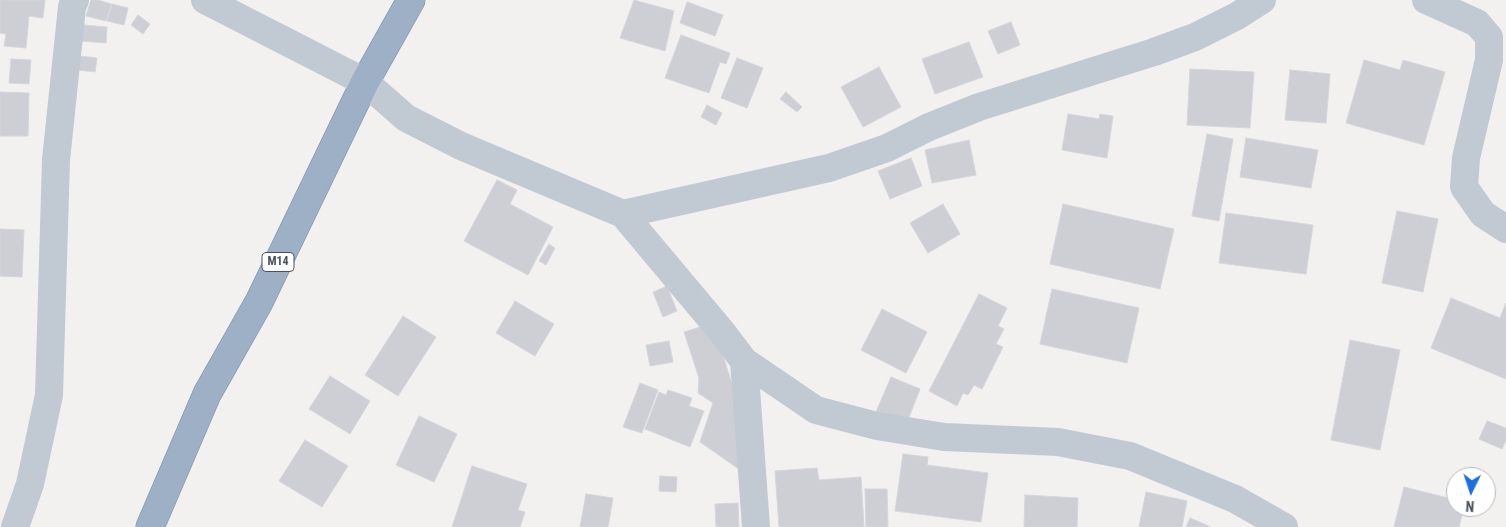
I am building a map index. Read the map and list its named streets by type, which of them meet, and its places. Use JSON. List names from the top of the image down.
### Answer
{
  "streets": {
    "highway": ["M14"]
  },
  "north": "bottom"
}
